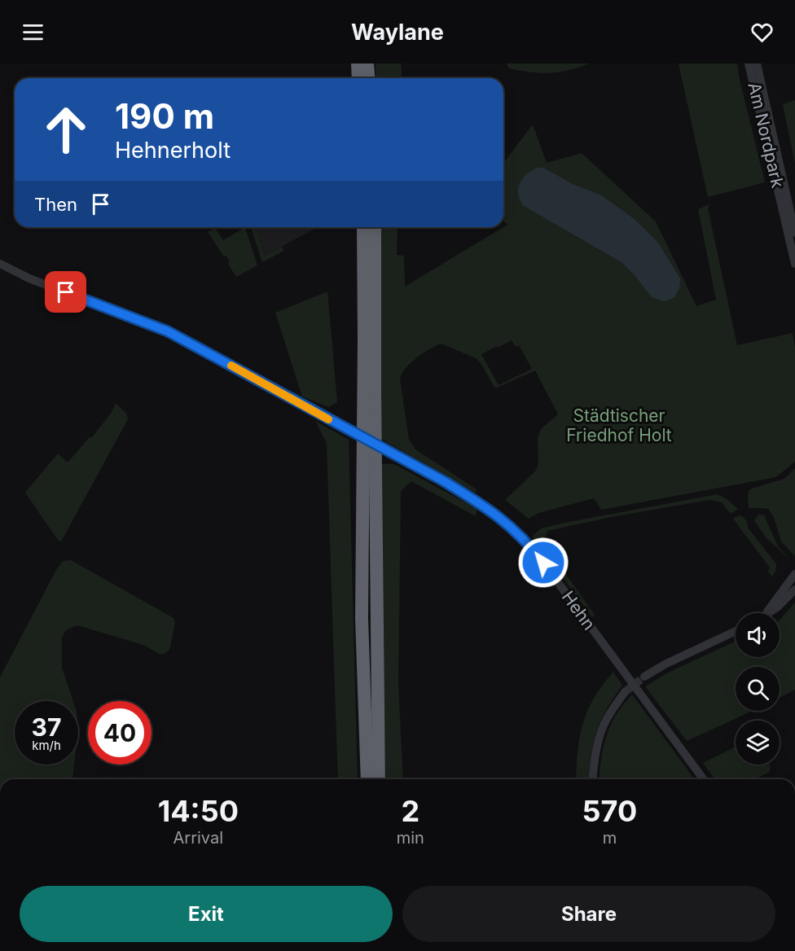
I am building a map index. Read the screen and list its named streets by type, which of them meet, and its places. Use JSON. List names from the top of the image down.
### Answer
{
  "streets": {
    "street": ["Am Nordpark", "Hehn"]
  },
  "parks": ["Städtischer Friedhof Holt"],
  "page": {
    "header": "Waylane",
    "turn": ["190 m", "Hehnerholt"],
    "then": "Then",
    "speed": "37 km/h",
    "limit": "40",
    "eta": [
      "14:50",
      "Arrival",
      "2",
      "min",
      "570",
      "m"
    ],
    "buttons": ["Exit", "Share"]
  }
}
